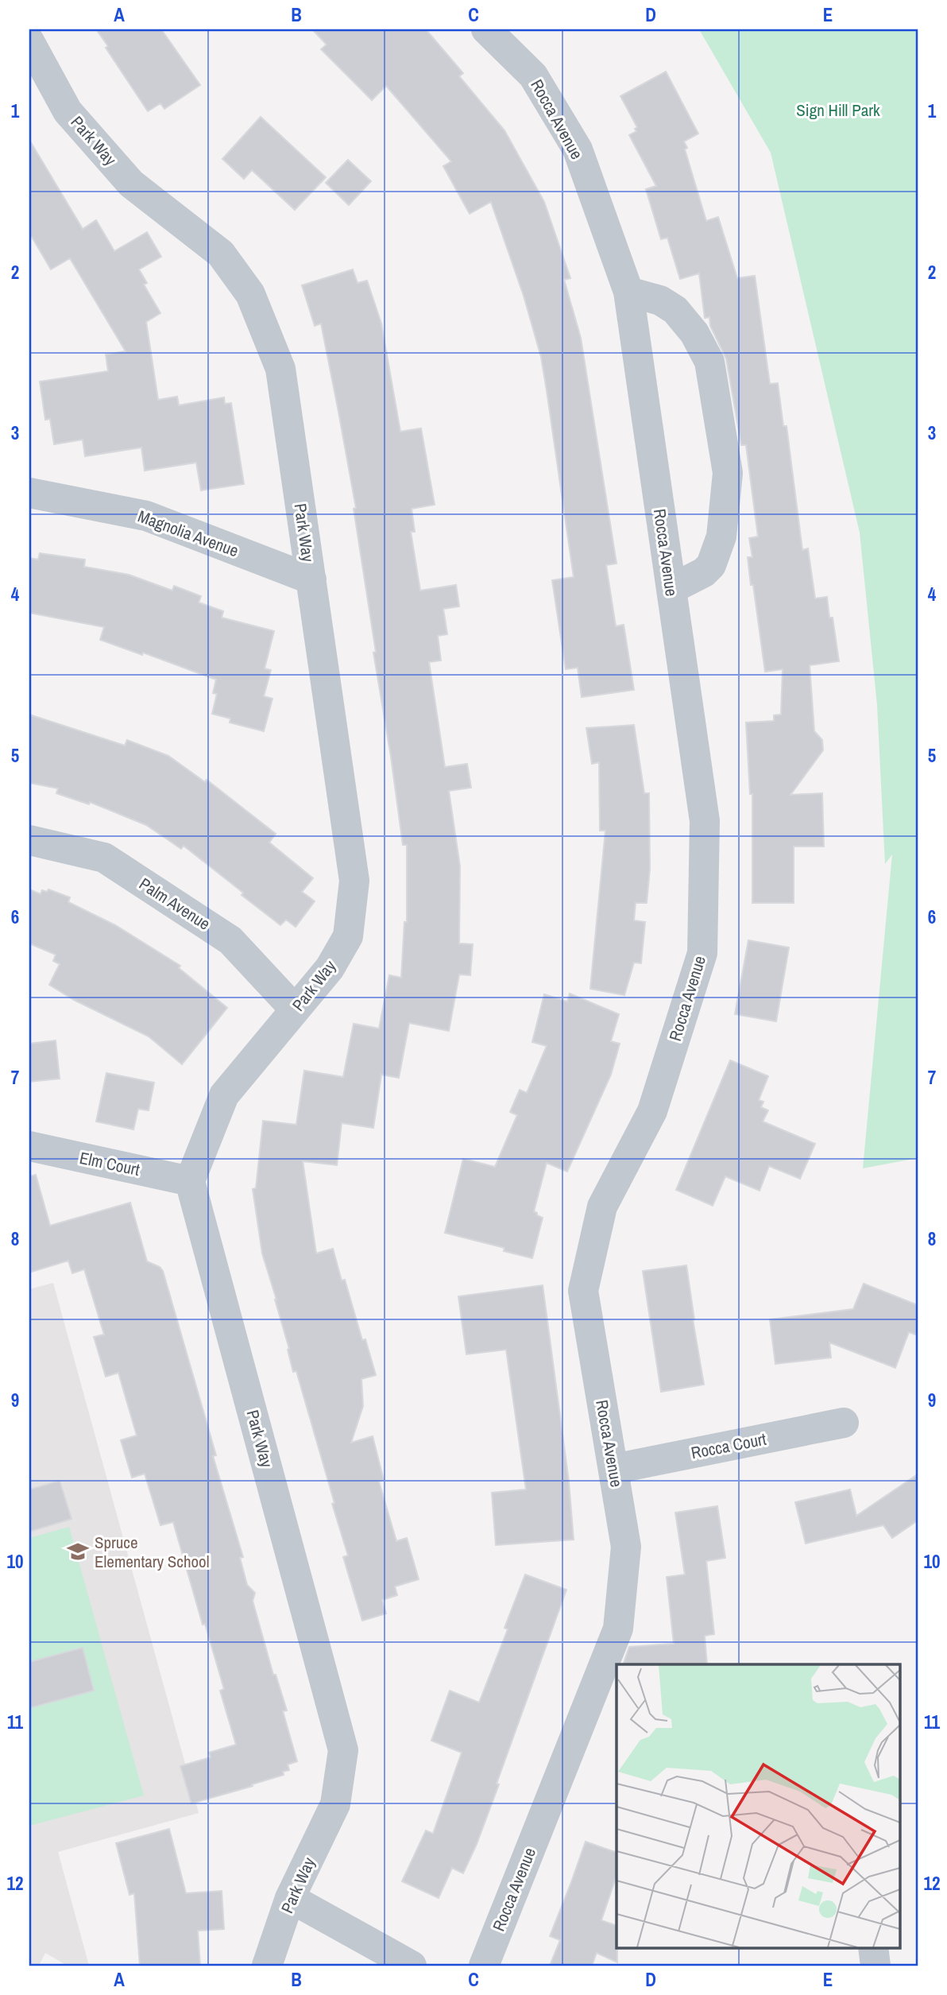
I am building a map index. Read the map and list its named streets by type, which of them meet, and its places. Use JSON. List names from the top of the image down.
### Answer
{
  "streets": {
    "street": [
      "Rocca Avenue",
      "Park Way",
      "Magnolia Avenue",
      "Palm Avenue",
      "Elm Court",
      "Rocca Court"
    ]
  },
  "crossings": [
    ["Rocca Avenue", "Rocca Court"],
    ["Park Way", "Magnolia Avenue"],
    ["Park Way", "Palm Avenue"],
    ["Park Way", "Elm Court"]
  ],
  "parks": ["Sign Hill Park"],
  "places": {
    "school or university": ["Spruce Elementary School"]
  },
  "grid": {
    "columns": [
      "A",
      "B",
      "C",
      "D",
      "E"
    ],
    "rows": [
      "1",
      "2",
      "3",
      "4",
      "5",
      "6",
      "7",
      "8",
      "9",
      "10",
      "11",
      "12"
    ]
  }
}
